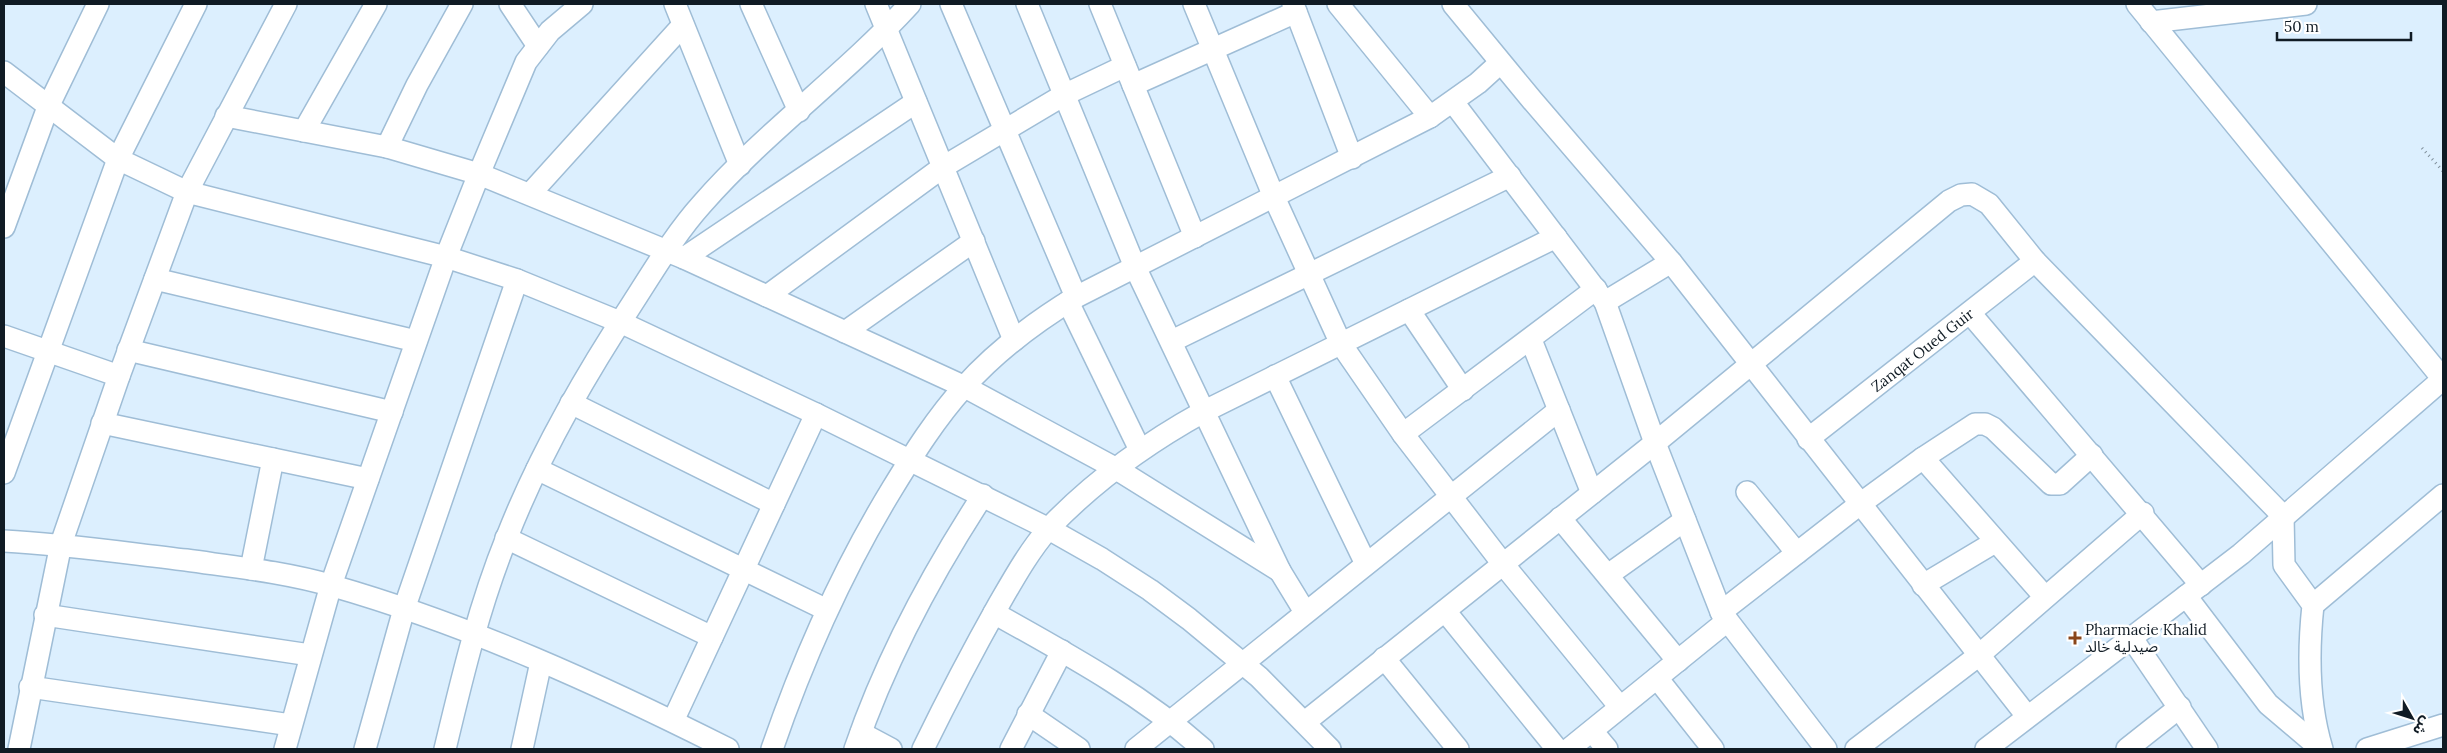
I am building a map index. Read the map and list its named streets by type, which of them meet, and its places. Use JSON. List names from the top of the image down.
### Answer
{
  "streets": {
    "street": ["Zanqat Oued Guir"]
  },
  "places": {
    "health": ["Pharmacie Khalid صيدلية خالد"]
  },
  "scale_bar": "50 m",
  "north": "bottom right"
}
